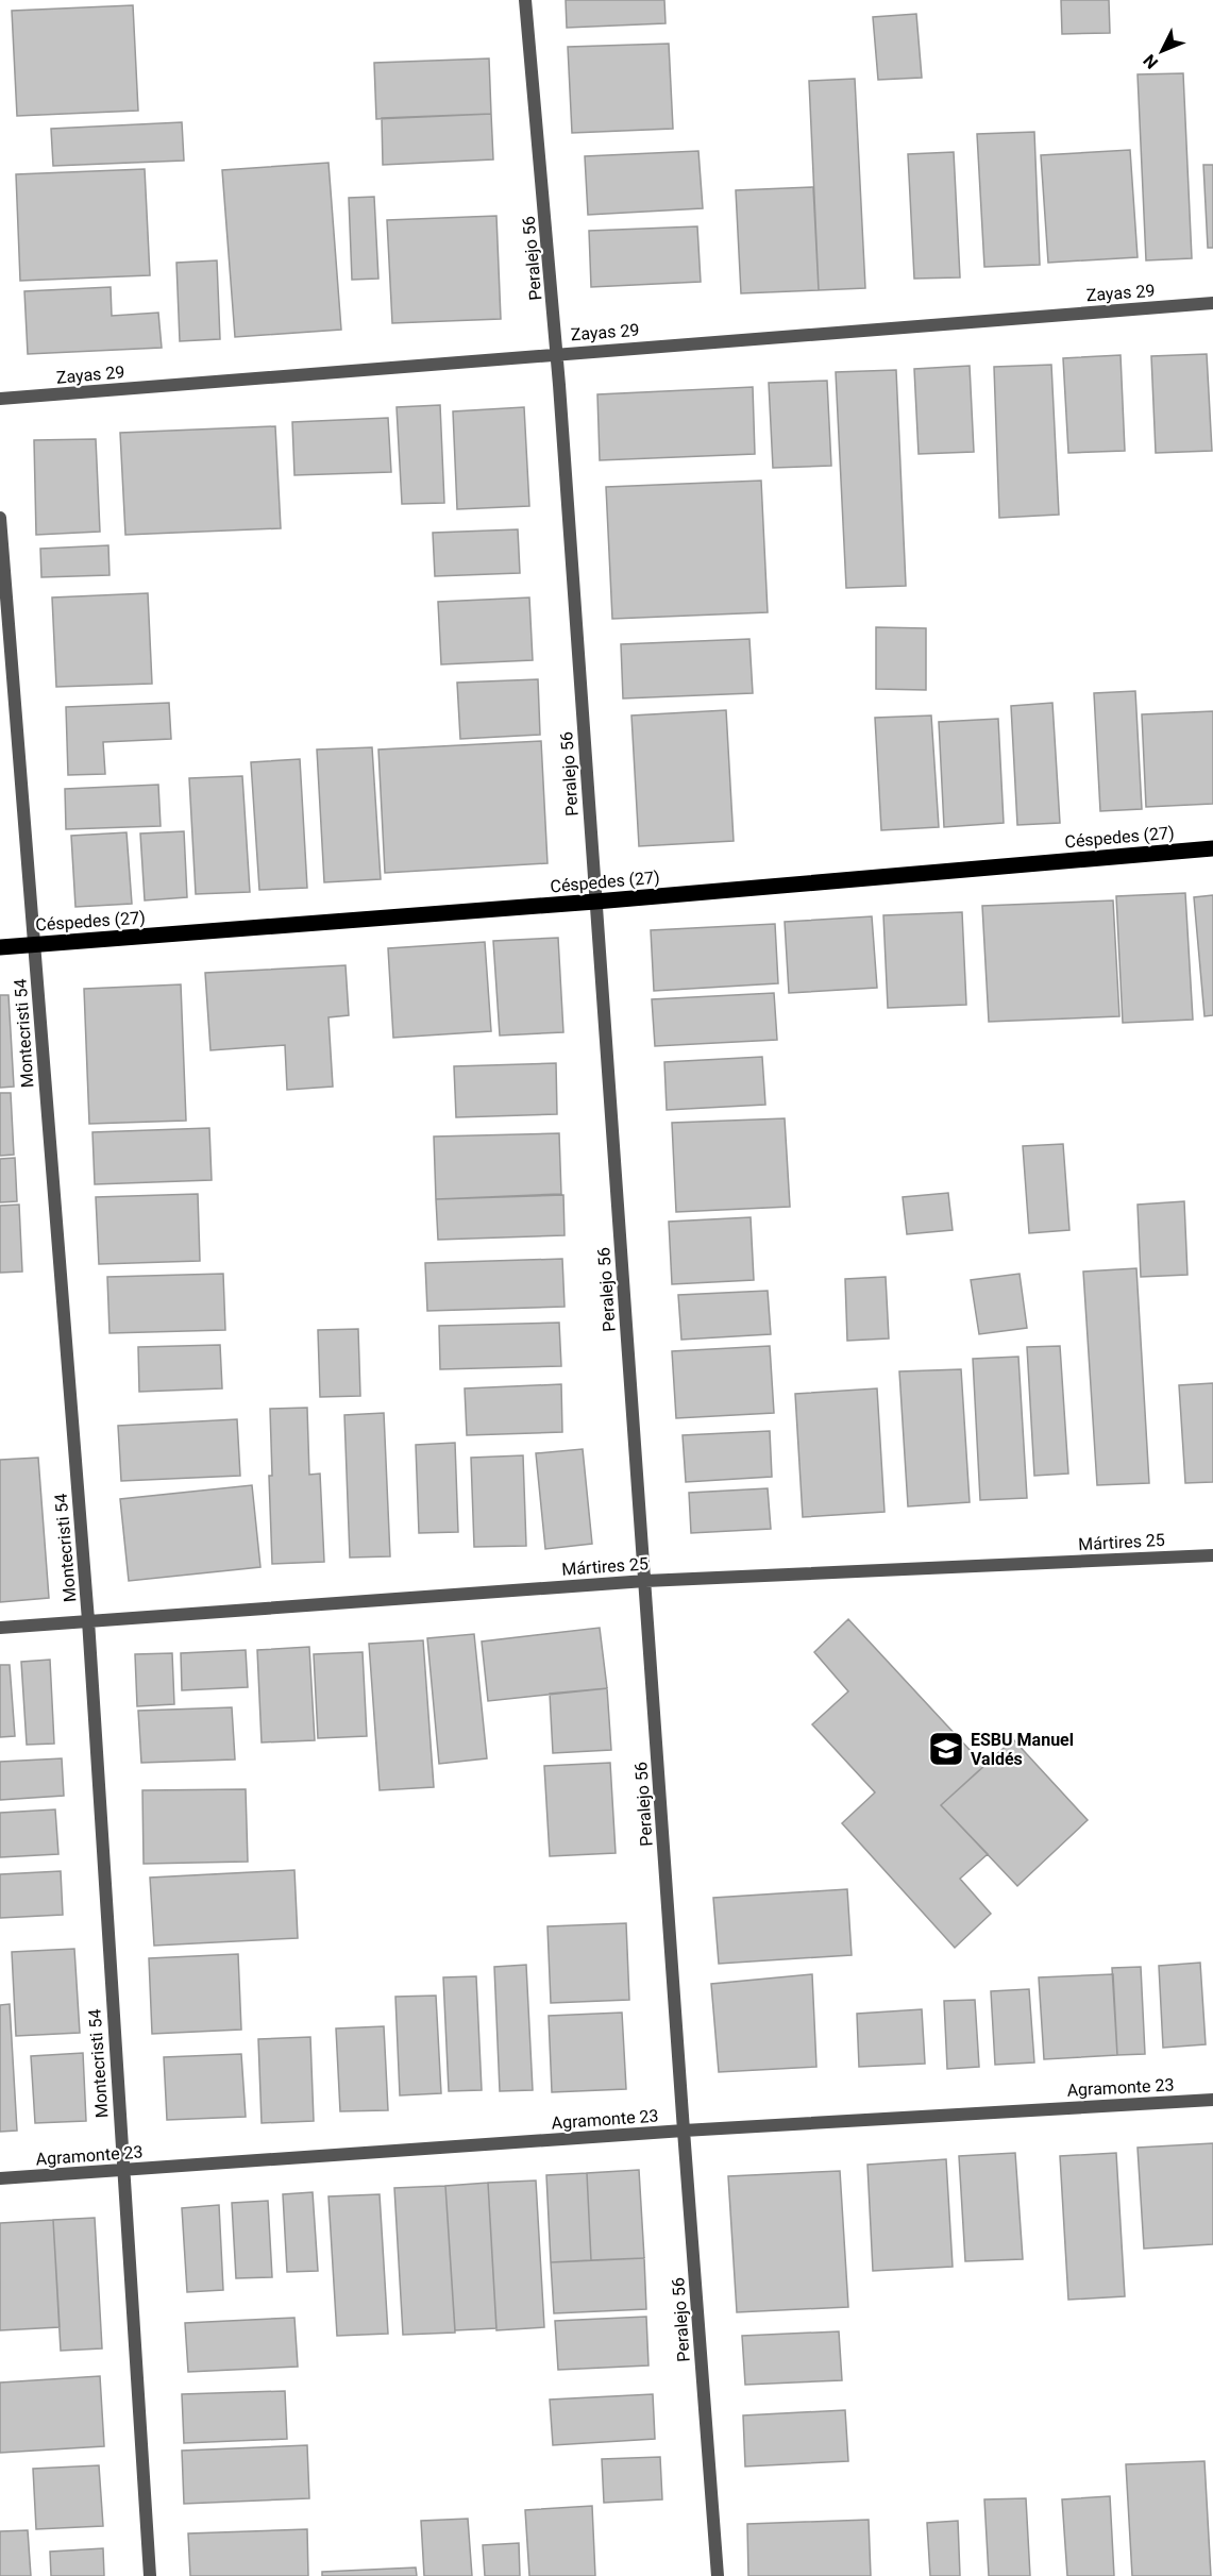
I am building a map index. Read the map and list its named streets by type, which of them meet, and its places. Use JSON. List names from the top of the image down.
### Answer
{
  "streets": {
    "main road": ["Céspedes (27)"],
    "street": [
      "Peralejo 56",
      "Zayas 29",
      "Montecristi 54",
      "Mártires 25",
      "Agramonte 23"
    ]
  },
  "crossings": [
    ["Peralejo 56", "Zayas 29"],
    ["Peralejo 56", "Céspedes (27)"],
    ["Peralejo 56", "Mártires 25"],
    ["Peralejo 56", "Agramonte 23"],
    ["Céspedes (27)", "Montecristi 54"],
    ["Montecristi 54", "Mártires 25"],
    ["Montecristi 54", "Agramonte 23"]
  ],
  "places": {
    "school or university": ["ESBU Manuel Valdés"]
  },
  "north": "bottom left"
}
